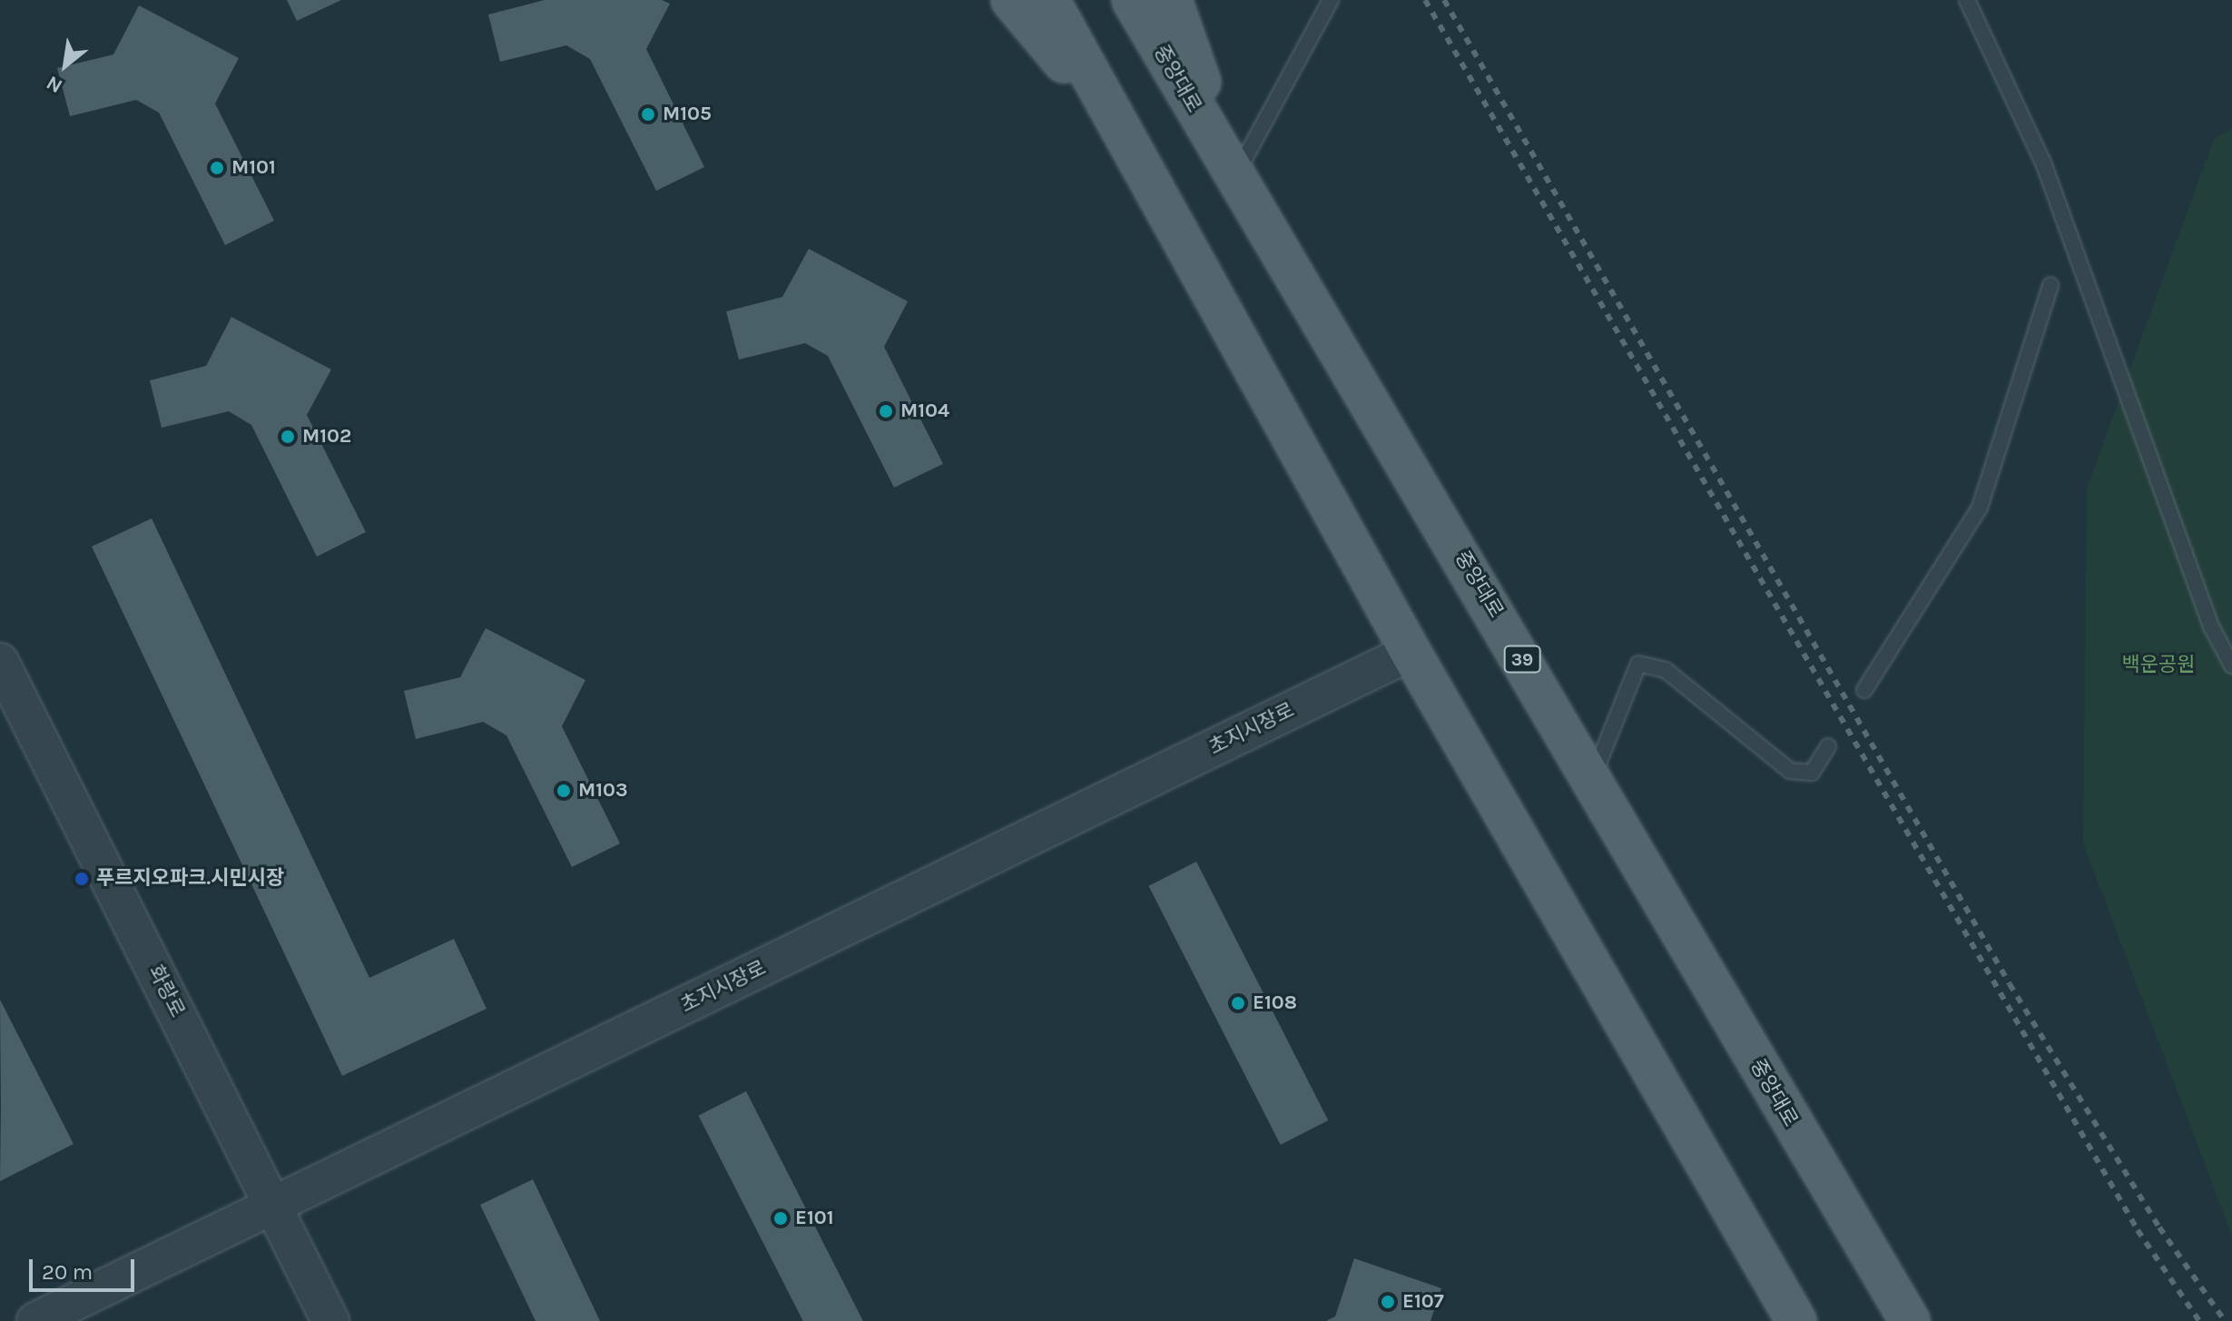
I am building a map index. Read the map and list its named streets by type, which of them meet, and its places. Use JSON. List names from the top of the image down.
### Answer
{
  "streets": {
    "main road": ["중앙대로", "39"],
    "street": ["초지시장로", "화랑로"]
  },
  "crossings": [
    ["초지시장로", "화랑로"]
  ],
  "parks": ["백운공원"],
  "places": [
    "M105",
    "M101",
    "M104",
    "M102",
    "M103",
    "푸르지오파크.시민시장",
    "E108",
    "E101",
    "E107"
  ],
  "scale_bar": "20 m",
  "north": "bottom left"
}
